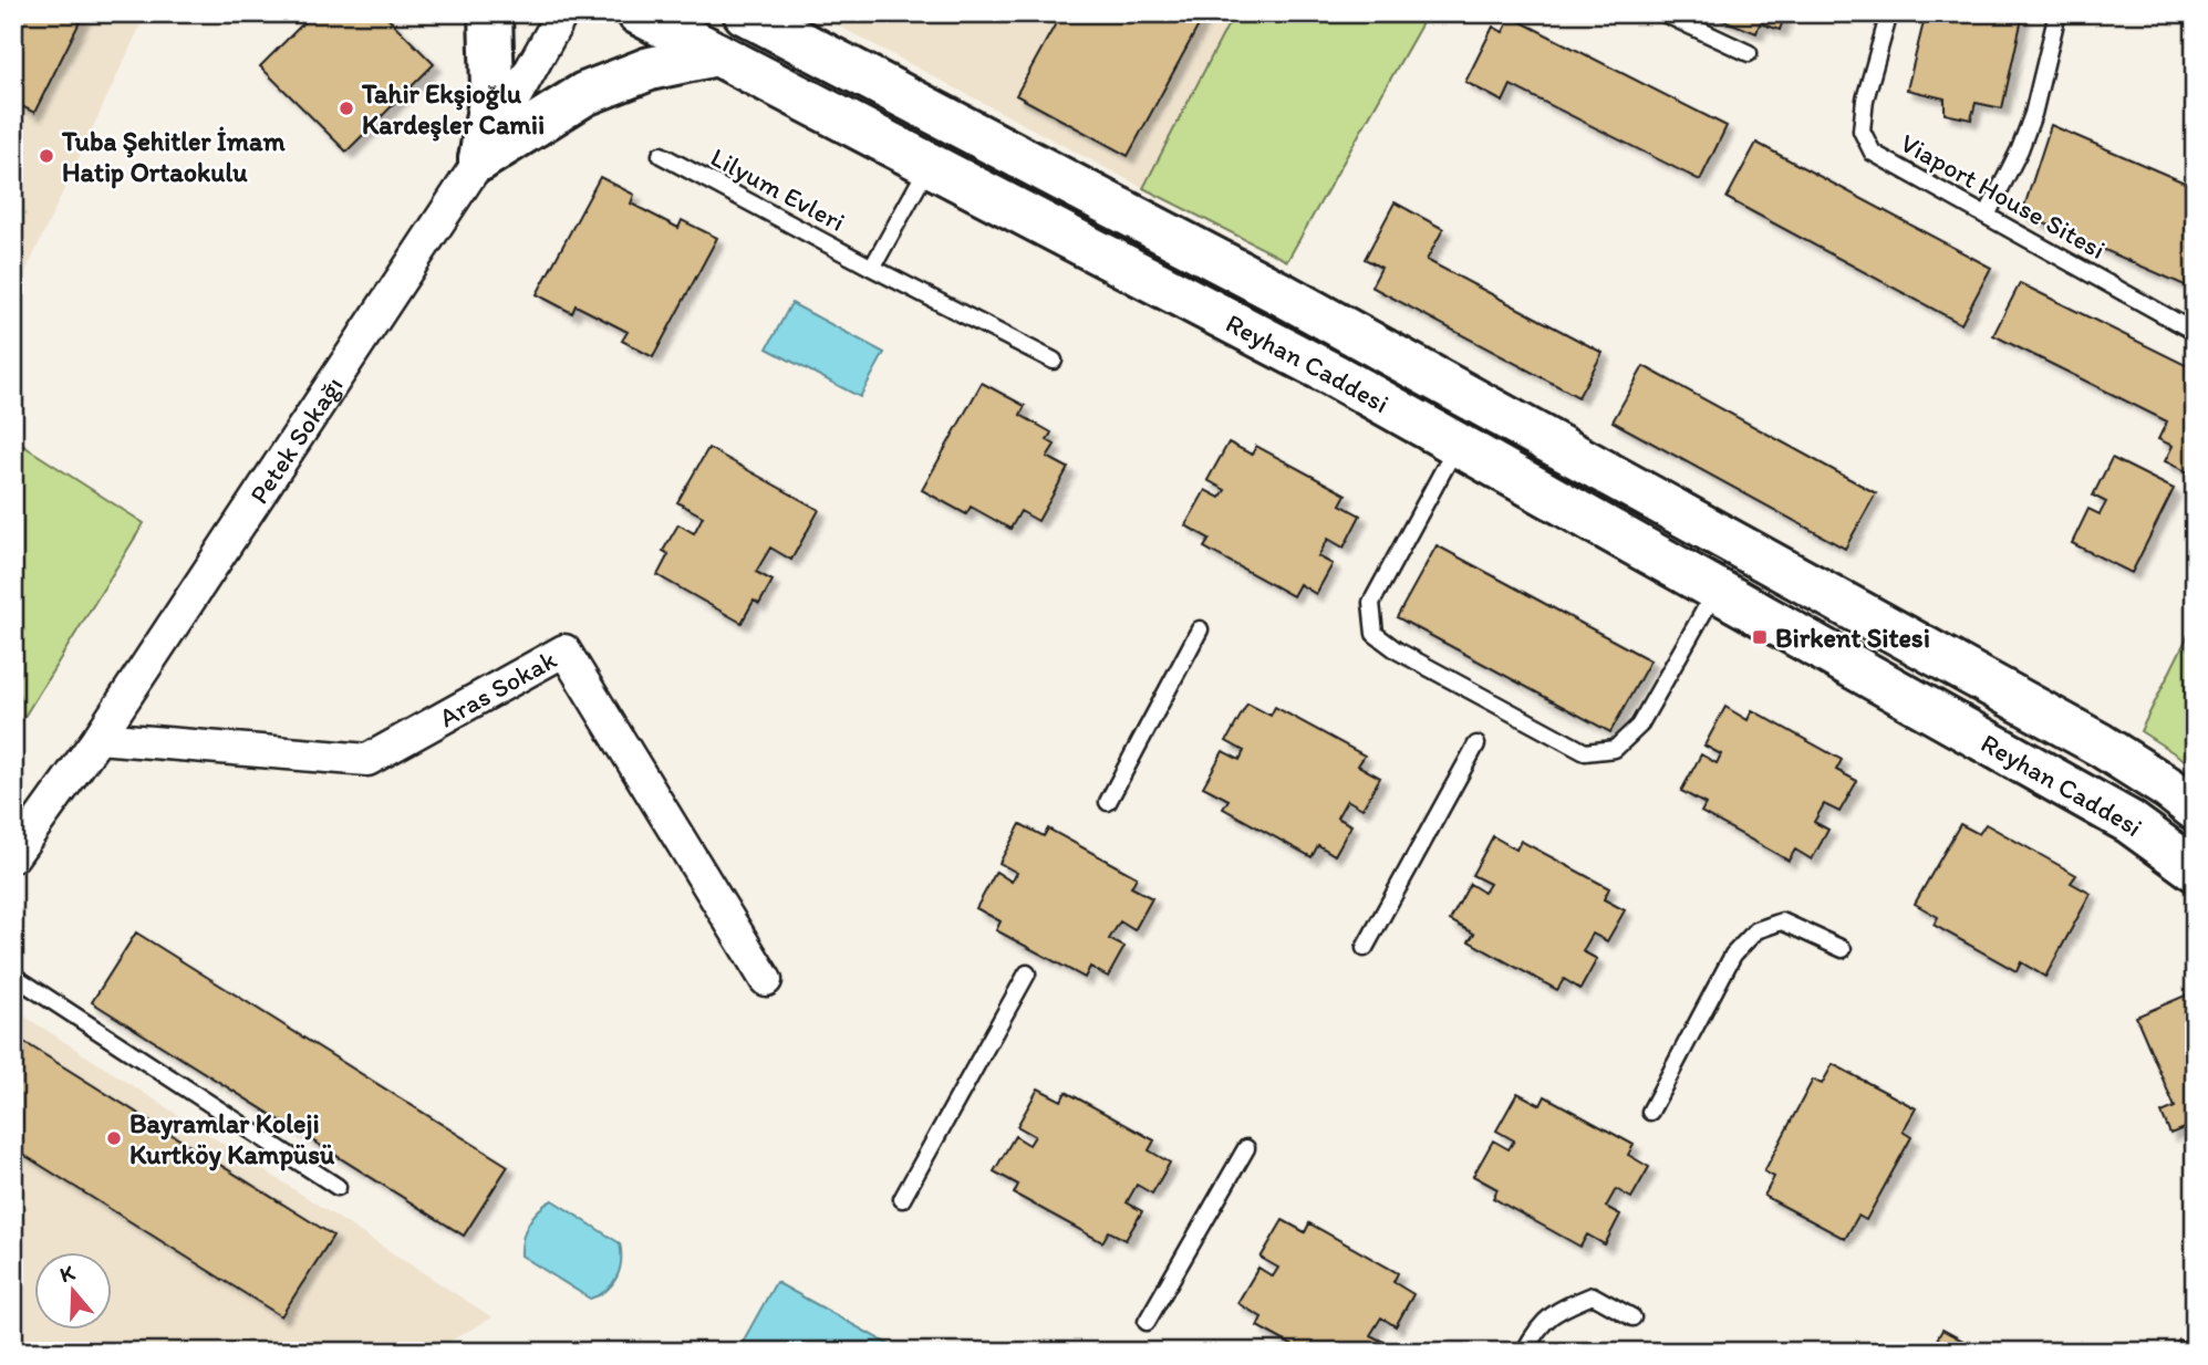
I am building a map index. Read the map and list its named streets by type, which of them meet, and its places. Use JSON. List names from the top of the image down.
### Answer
{
  "streets": {
    "main road": ["Reyhan Caddesi"],
    "street": ["Petek Sokağı", "Aras Sokak"],
    "lane": ["Lilyum Evleri", "Viaport House Sitesi"]
  },
  "crossings": [
    ["Petek Sokağı", "Aras Sokak"]
  ],
  "places": {
    "other": ["Tahir Ekşioğlu Kardeşler Camii", "Tuba Şehitler İmam Hatip Ortaokulu", "Bayramlar Koleji Kurtköy Kampüsü"],
    "transit": ["Birkent Sitesi"]
  },
  "north": "top"
}
